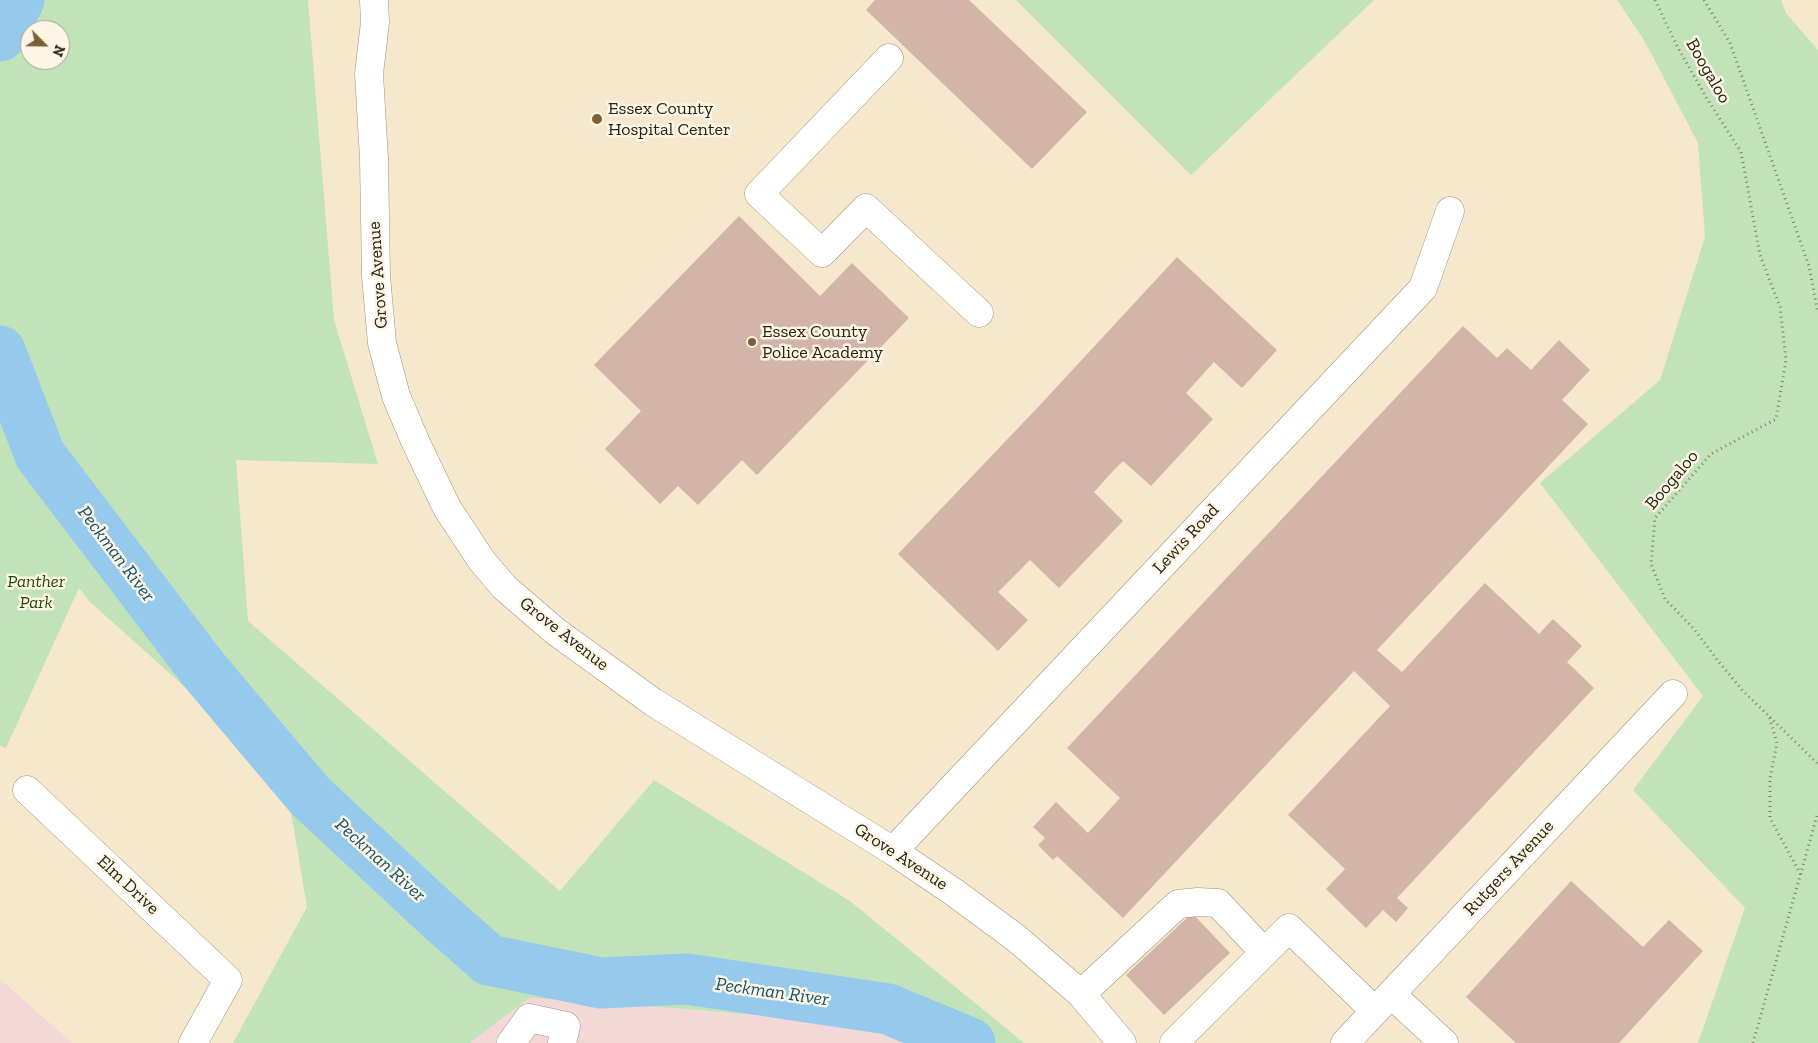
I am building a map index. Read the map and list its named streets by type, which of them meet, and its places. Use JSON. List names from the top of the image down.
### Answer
{
  "streets": {
    "street": [
      "Grove Avenue",
      "Lewis Road",
      "Rutgers Avenue",
      "Elm Drive"
    ],
    "path": ["Boogaloo"]
  },
  "crossings": [
    ["Grove Avenue", "Lewis Road"]
  ],
  "water": ["Peckman River"],
  "parks": ["Panther Park"],
  "places": ["Essex County Hospital Center", "Essex County Police Academy"],
  "north": "bottom right"
}
